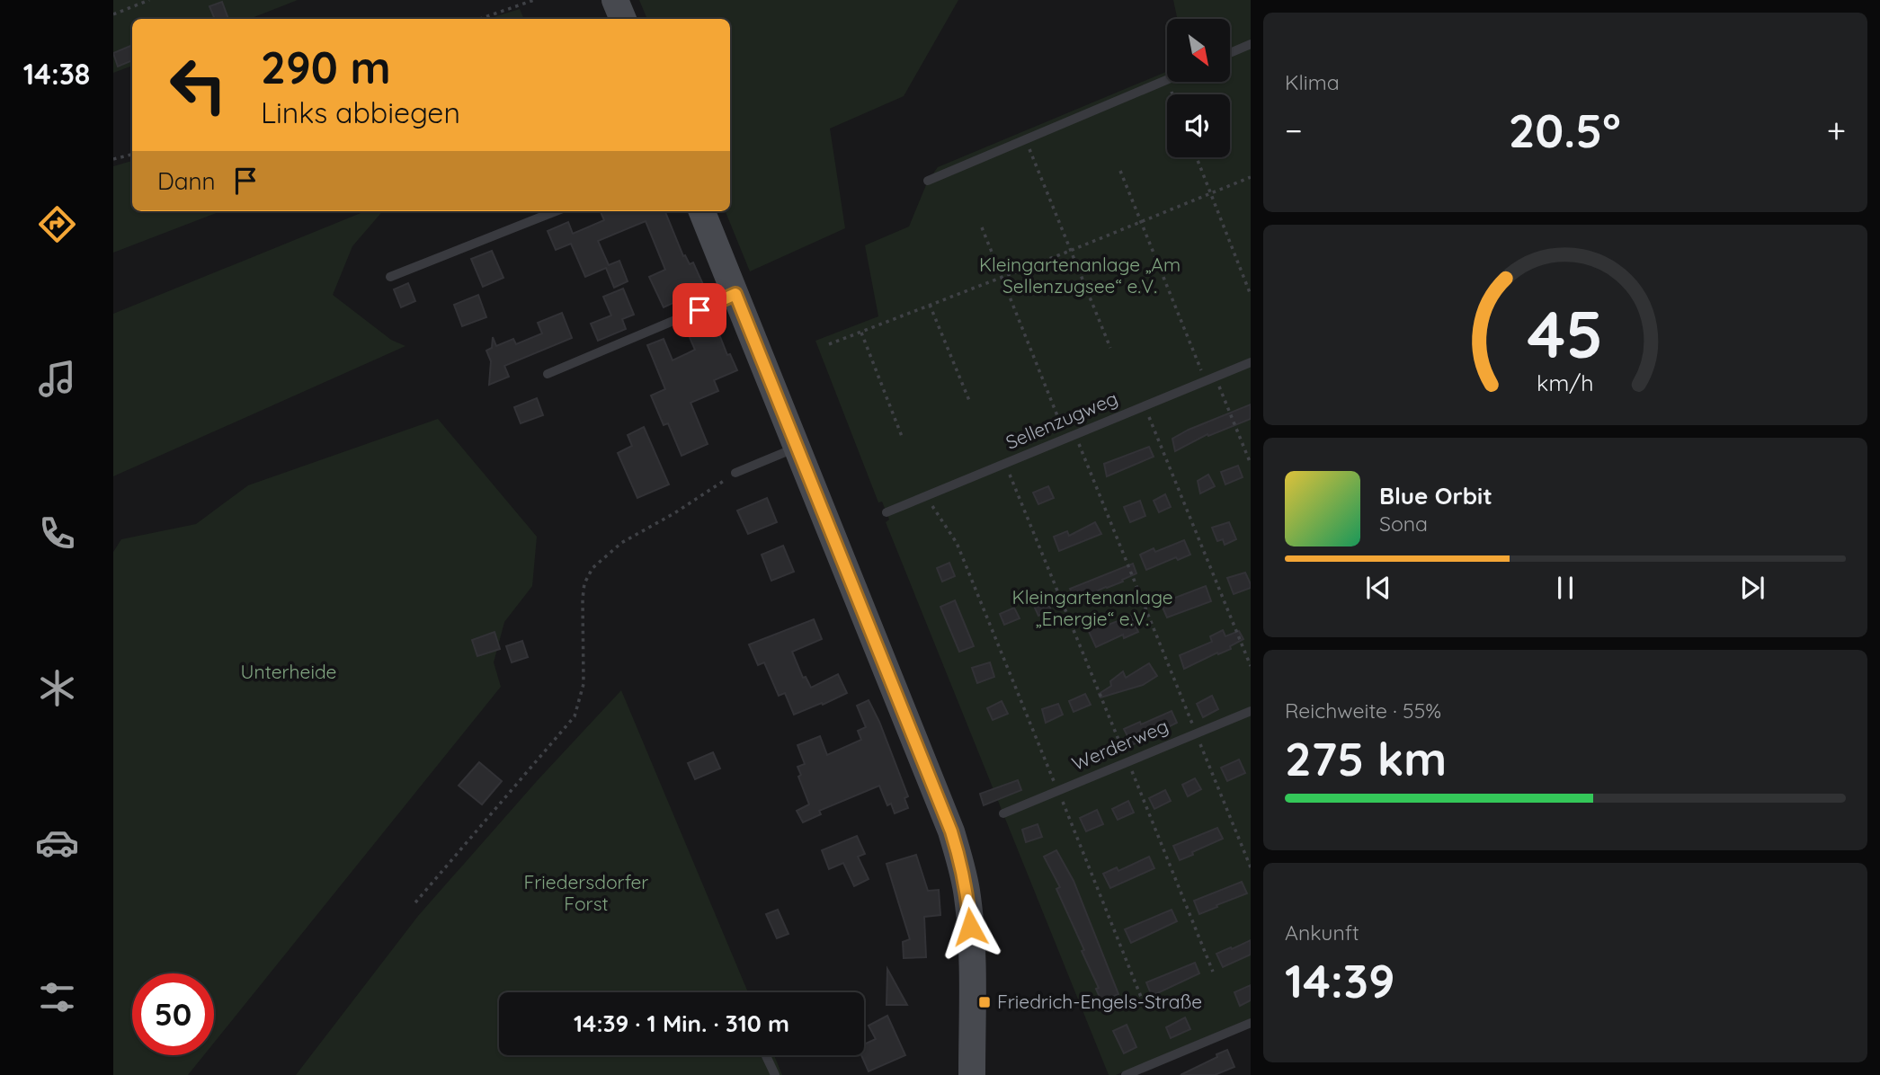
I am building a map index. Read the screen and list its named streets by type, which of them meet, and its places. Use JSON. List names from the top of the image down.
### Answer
{
  "streets": {
    "lane": ["Sellenzugweg", "Werderweg"]
  },
  "parks": [
    "Kleingartenanlage „Am Sellenzugsee“ e.V.",
    "Kleingartenanlage „Energie“ e.V.",
    "Unterheide",
    "Friedersdorfer Forst"
  ],
  "places": {
    "transit": ["Friedrich-Engels-Straße"]
  },
  "north": "bottom right",
  "page": {
    "tabs": "14:38",
    "tile": [
      "Klima",
      ["Reichweite · 55%", "275 km"],
      ["Ankunft", "14:39"]
    ],
    "turn": ["290 m", "Links abbiegen"],
    "heat": ["−", "20.5°", "+"],
    "then": "Dann",
    "song": ["Blue Orbit", "Sona"],
    "limit": "50",
    "trip": "14:39 · 1 Min. · 310 m",
    "gauge": ["45", "km/h"]
  }
}
